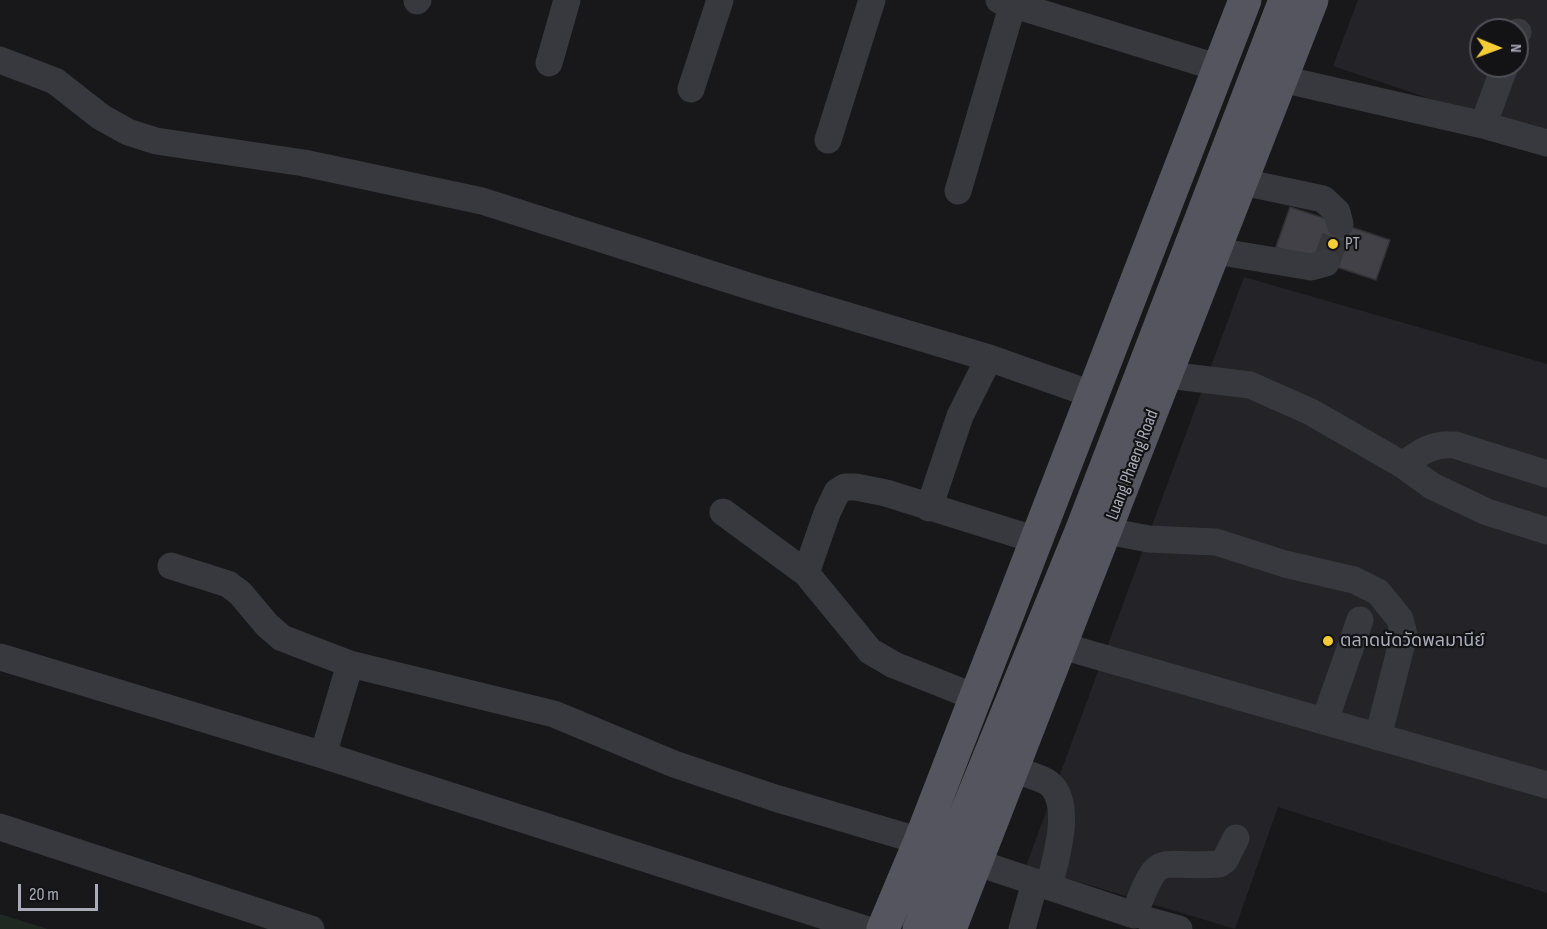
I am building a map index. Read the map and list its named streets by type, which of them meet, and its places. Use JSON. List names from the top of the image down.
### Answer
{
  "streets": {
    "main road": ["Luang Phaeng Road"]
  },
  "places": ["PT", "ตลาดนัดวัดพลมานีย์"],
  "scale_bar": "20 m",
  "north": "right"
}
